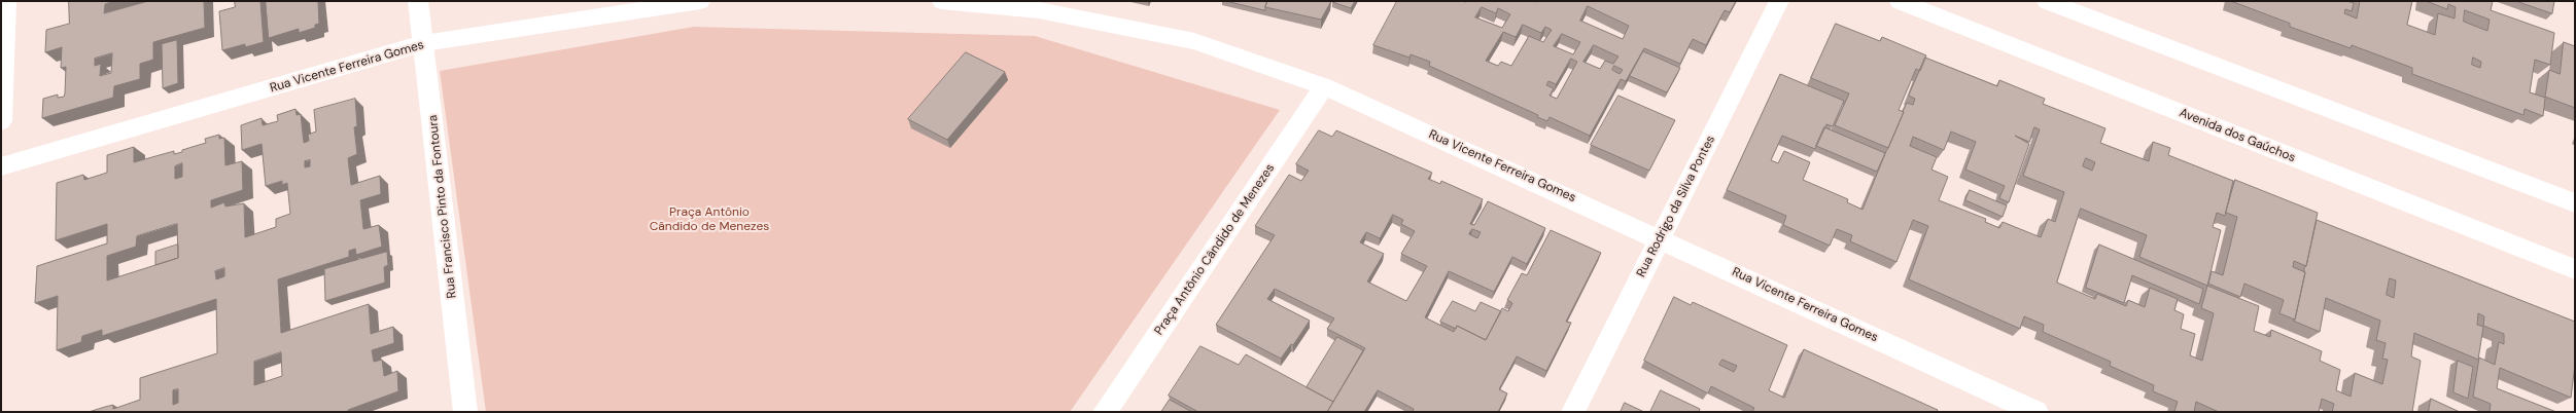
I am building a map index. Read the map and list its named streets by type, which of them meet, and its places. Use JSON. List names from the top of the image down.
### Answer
{
  "streets": {
    "street": [
      "Rua Vicente Ferreira Gomes",
      "Avenida dos Gaúchos",
      "Rua Francisco Pinto da Fontoura",
      "Rua Rodrigo da Silva Pontes",
      "Praça Antônio Cândido de Menezes"
    ]
  },
  "crossings": [
    ["Rua Vicente Ferreira Gomes", "Rua Francisco Pinto da Fontoura"],
    ["Rua Vicente Ferreira Gomes", "Rua Rodrigo da Silva Pontes"],
    ["Rua Vicente Ferreira Gomes", "Praça Antônio Cândido de Menezes"]
  ],
  "parks": ["Praça Antônio Cândido de Menezes"]
}
